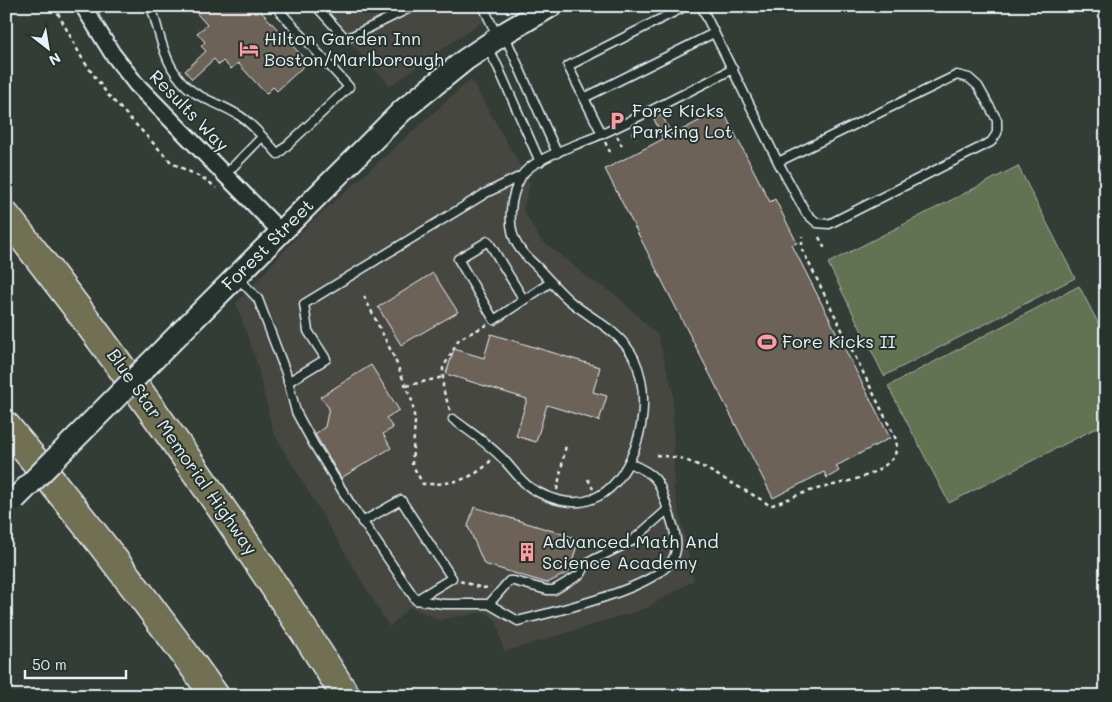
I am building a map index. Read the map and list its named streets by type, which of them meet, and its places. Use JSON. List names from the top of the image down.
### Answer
{
  "streets": {
    "highway": ["Blue Star Memorial Highway"],
    "main road": ["Forest Street"],
    "street": ["Results Way"]
  },
  "crossings": [
    ["Results Way", "Forest Street"]
  ],
  "places": {
    "hotel": ["Hilton Garden Inn Boston/Marlborough"],
    "parking": ["Fore Kicks Parking Lot"],
    "sports": ["Fore Kicks II"],
    "building": ["Advanced Math And Science Academy"]
  },
  "scale_bar": "50 m",
  "north": "bottom right"
}
